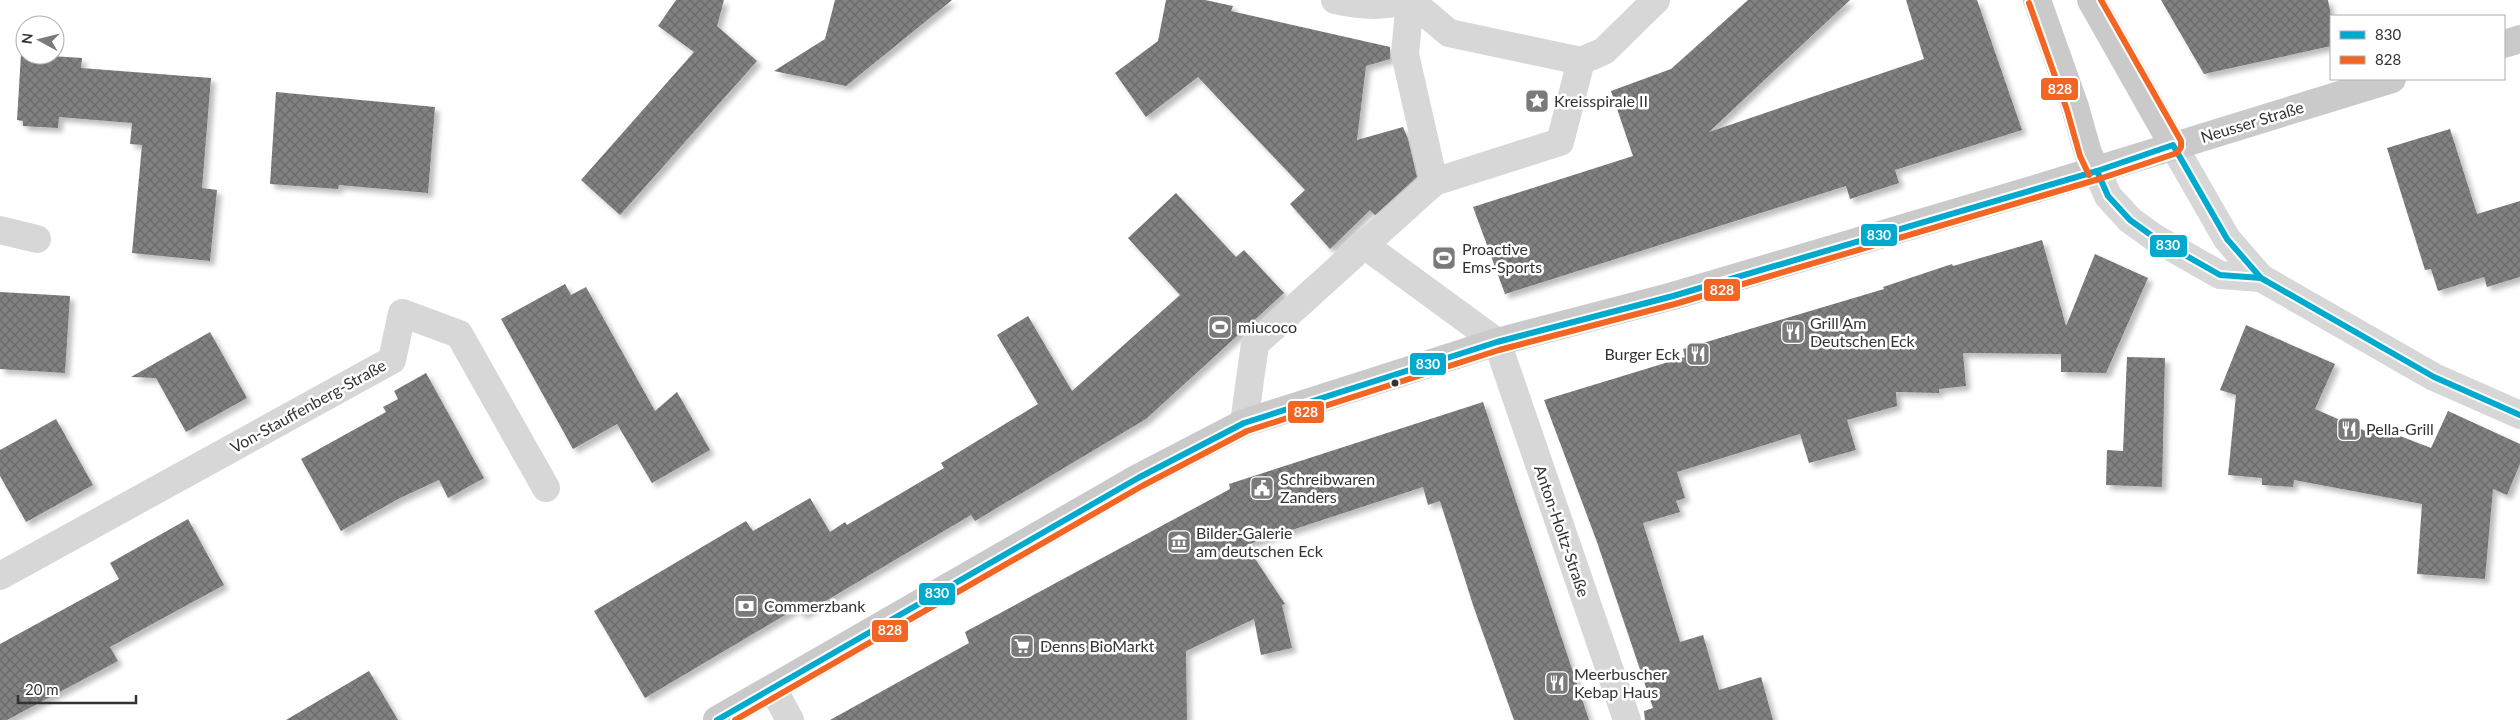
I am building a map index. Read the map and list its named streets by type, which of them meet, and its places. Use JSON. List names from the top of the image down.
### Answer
{
  "streets": {
    "main road": ["Neusser Straße"],
    "street": ["Von-Stauffenberg-Straße", "Anton-Holtz-Straße"]
  },
  "crossings": [
    ["Neusser Straße", "Anton-Holtz-Straße"]
  ],
  "places": {
    "place": ["Kreisspirale II"],
    "sports": ["Proactive Ems-Sports", "miucoco"],
    "restaurant": [
      "Grill Am Deutschen Eck",
      "Burger Eck",
      "Pella-Grill",
      "Meerbuscher Kebap Haus"
    ],
    "public building": ["Schreibwaren Zanders"],
    "museum": ["Bilder-Galerie am deutschen Eck"],
    "bank": ["Commerzbank"],
    "supermarket": ["Denns BioMarkt"]
  },
  "lines": ["transit line 828", "transit line 830"],
  "legend": ["830", "828"],
  "scale_bar": "20 m",
  "north": "left"
}
